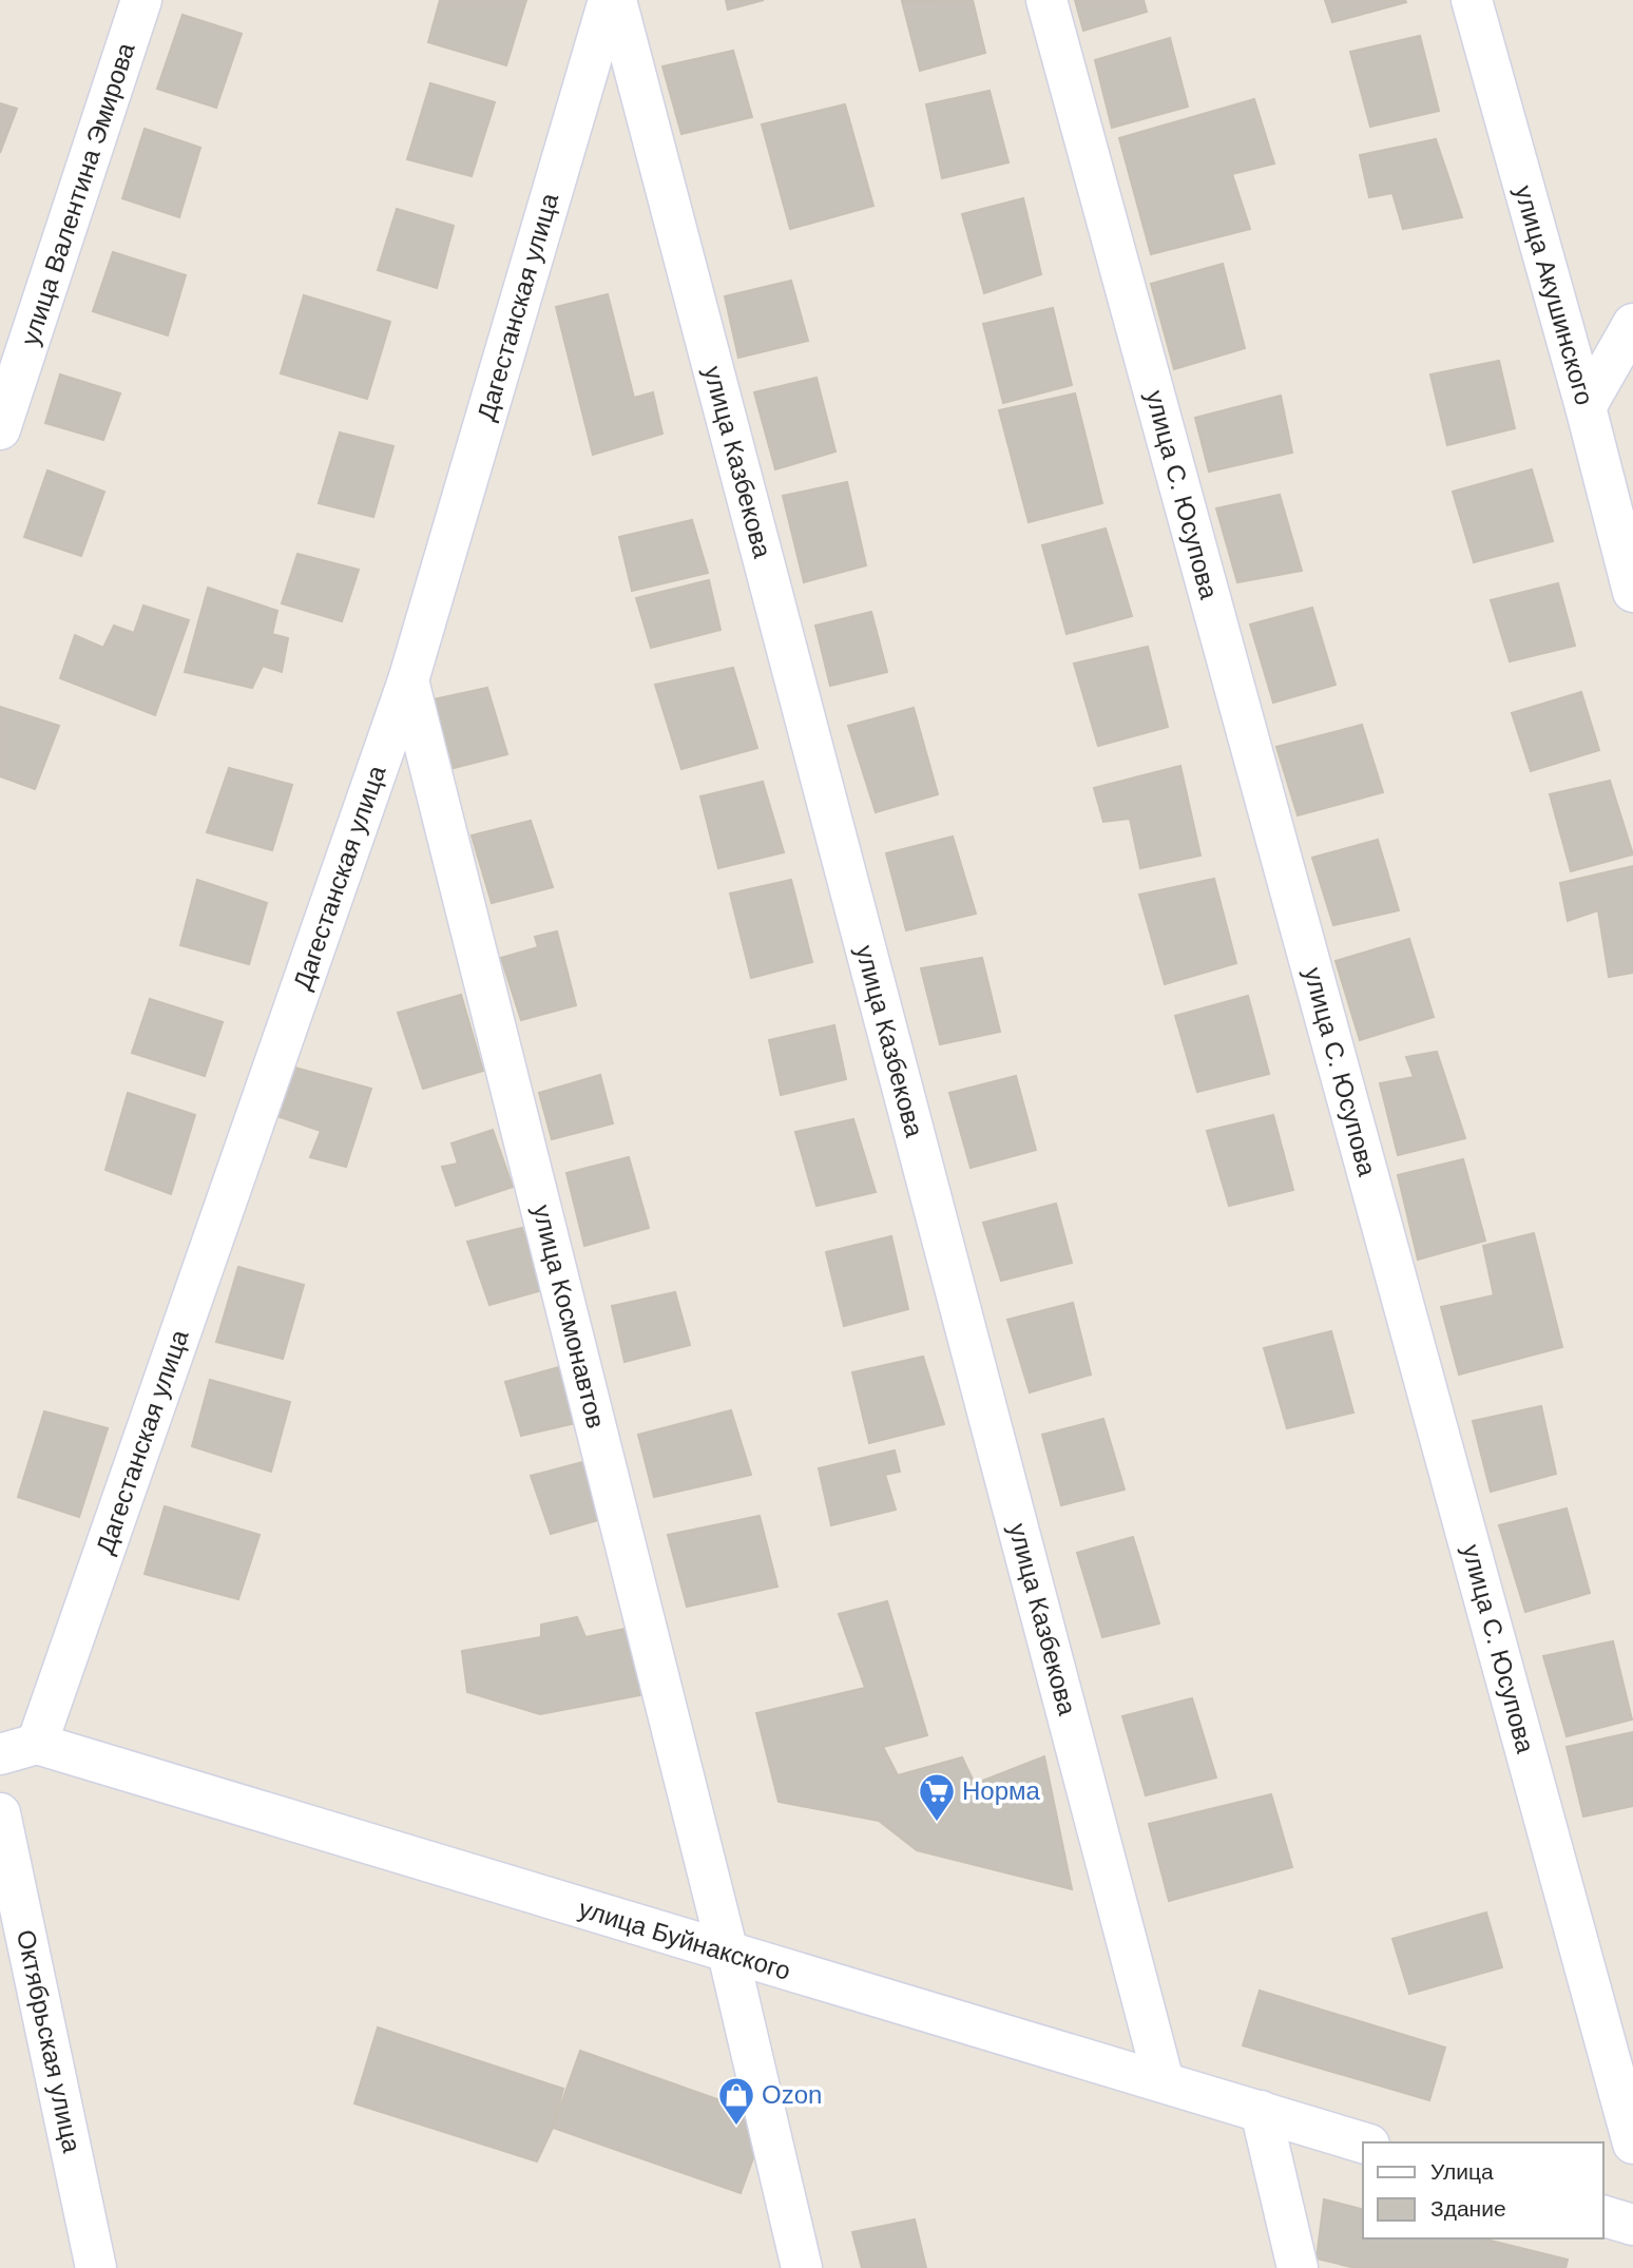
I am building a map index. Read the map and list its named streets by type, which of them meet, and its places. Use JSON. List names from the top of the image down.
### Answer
{
  "streets": {
    "street": [
      "улица Валентина Эмирова",
      "улица Акушинского",
      "Дагестанская улица",
      "улица Казбекова",
      "улица С. Юсупова",
      "улица Космонавтов",
      "улица Буйнакского",
      "Октябрьская улица"
    ]
  },
  "crossings": [
    ["Дагестанская улица", "улица Космонавтов"],
    ["Дагестанская улица", "улица Буйнакского"],
    ["улица Казбекова", "улица Буйнакского"],
    ["улица Космонавтов", "улица Буйнакского"]
  ],
  "places": {
    "supermarket": ["Норма"],
    "shop": ["Ozon"]
  },
  "legend": ["Улица", "Здание"]
}
